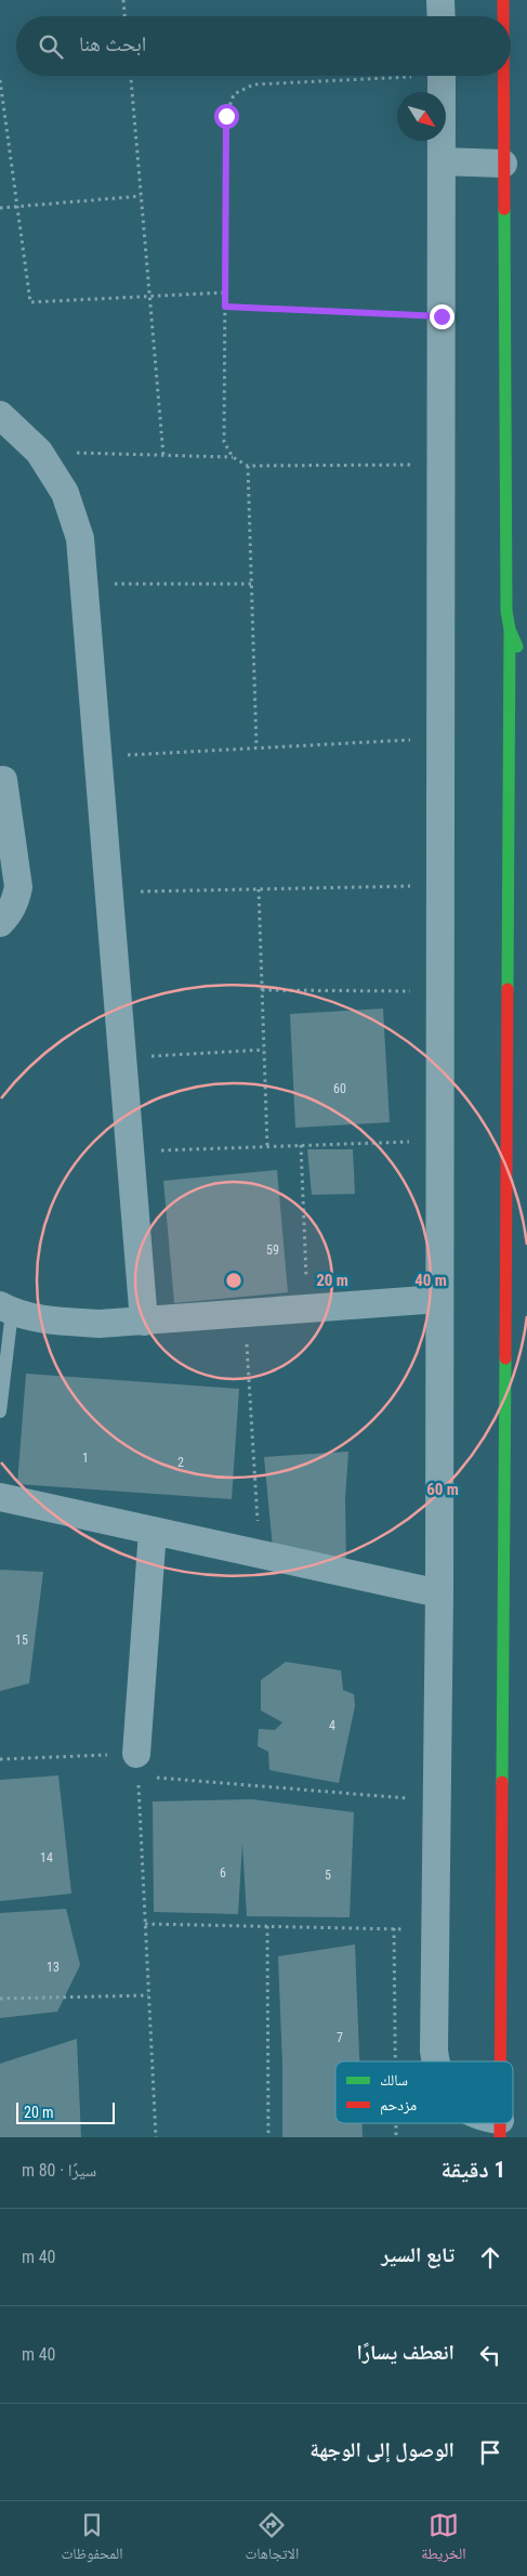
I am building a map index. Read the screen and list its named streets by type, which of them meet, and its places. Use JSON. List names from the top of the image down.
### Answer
{
  "house_numbers": [
    "60",
    "59",
    "1",
    "2",
    "15",
    "4",
    "14",
    "6",
    "5",
    "13",
    "7"
  ],
  "legend": ["سالك", "مزدحم"],
  "scale_bar": "20 m",
  "north": "bottom right",
  "page": {
    "search": "ابحث هنا",
    "scale": "20 m",
    "heading": ["1 دقيقة", "سيرًا · 80 m"],
    "list": [
      ["تابع السير", "40 m"],
      ["انعطف يسارًا", "40 m"],
      "الوصول إلى الوجهة"
    ],
    "nav": ["الخريطة", "الاتجاهات", "المحفوظات"]
  },
  "rings": ["20 m", "40 m", "60 m"]
}
